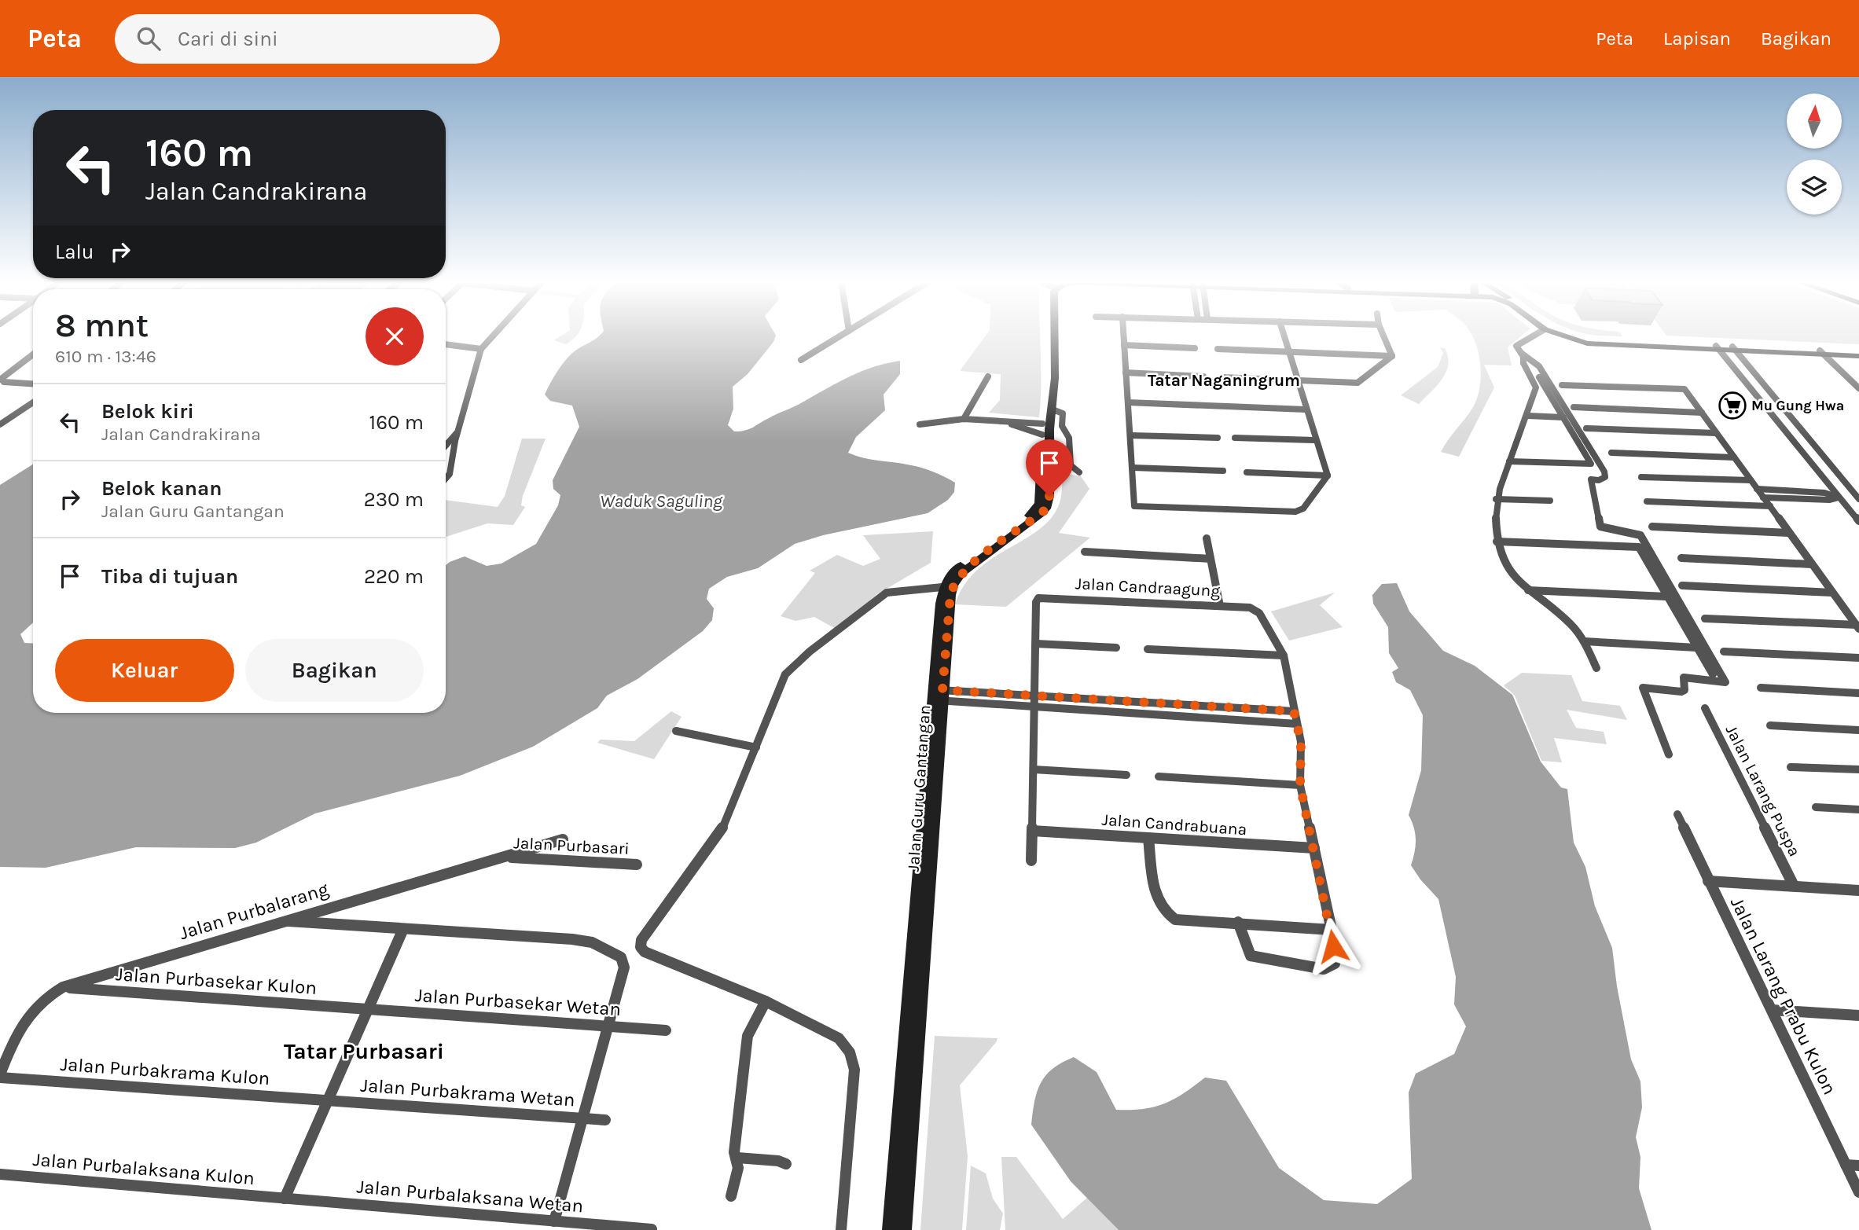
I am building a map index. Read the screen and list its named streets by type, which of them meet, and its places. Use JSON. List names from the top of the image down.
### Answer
{
  "streets": {
    "street": [
      "Jalan Candraagung",
      "Jalan Guru Gantangan",
      "Jalan Larang Puspa",
      "Jalan Candrabuana",
      "Jalan Purbasari",
      "Jalan Purbalarang",
      "Jalan Purbasekar Kulon",
      "Jalan Larang Prabu Kulon",
      "Jalan Purbasekar Wetan",
      "Jalan Purbakrama Kulon",
      "Jalan Purbakrama Wetan",
      "Jalan Purbalaksana Kulon",
      "Jalan Purbalaksana Wetan"
    ]
  },
  "crossings": [
    ["Jalan Purbasari", "Jalan Purbalarang"],
    ["Jalan Purbalarang", "Jalan Purbasekar Kulon"],
    ["Jalan Purbalarang", "Jalan Purbakrama Kulon"],
    ["Jalan Purbasekar Kulon", "Jalan Purbasekar Wetan"],
    ["Jalan Purbakrama Kulon", "Jalan Purbakrama Wetan"],
    ["Jalan Purbalaksana Kulon", "Jalan Purbalaksana Wetan"]
  ],
  "districts": ["Tatar Naganingrum", "Tatar Purbasari"],
  "water": ["Waduk Saguling"],
  "places": {
    "supermarket": ["Mu Gung Hwa"]
  },
  "north": "top",
  "page": {
    "header": "Peta",
    "search": "Cari di sini",
    "nav": ["Peta", "Lapisan", "Bagikan"],
    "turn": ["160 m", "Jalan Candrakirana"],
    "then": "Lalu",
    "heading": ["8 mnt", "610 m · 13:46"],
    "list": [
      {
        "name": "Belok kiri",
        "note": "Jalan Candrakirana",
        "value": "160 m"
      },
      {
        "name": "Belok kanan",
        "note": "Jalan Guru Gantangan",
        "value": "230 m"
      },
      {
        "name": "Tiba di tujuan",
        "value": "220 m"
      }
    ],
    "buttons": ["Keluar", "Bagikan"]
  }
}
